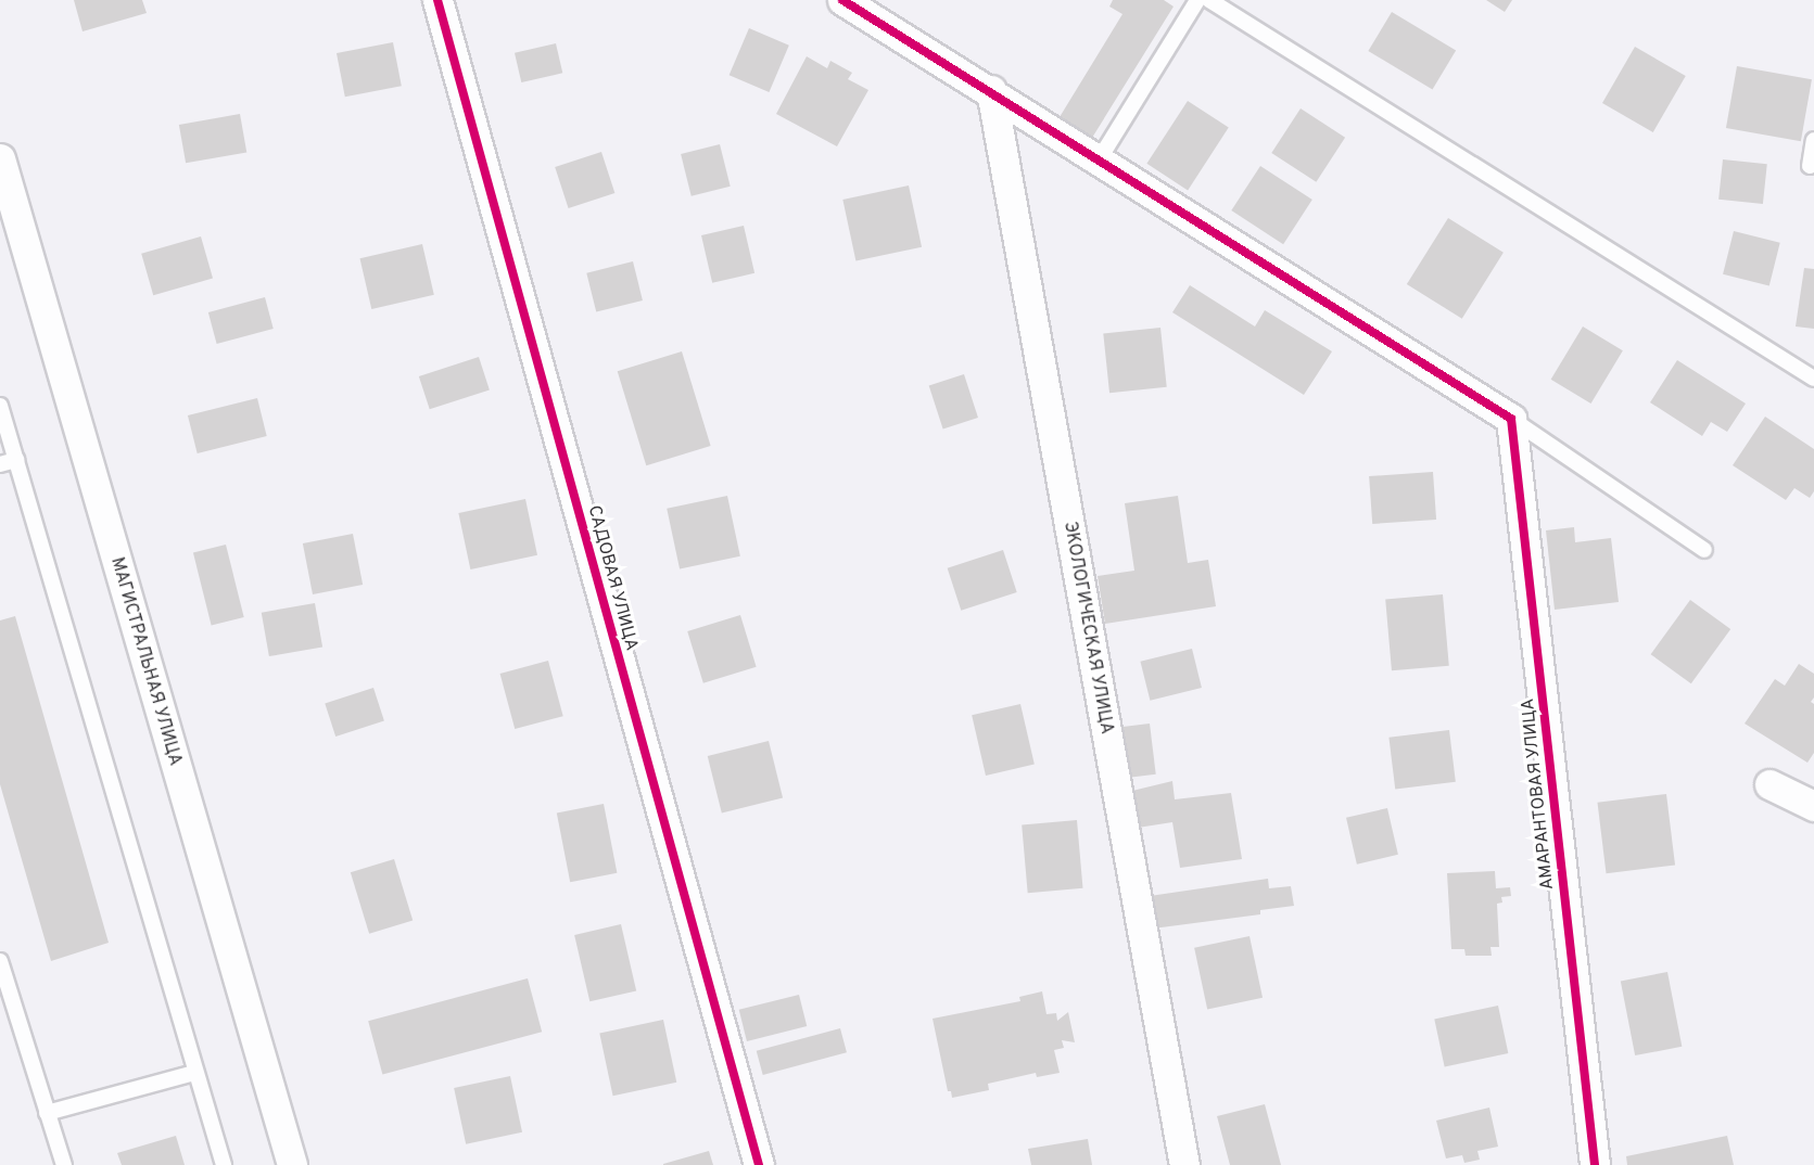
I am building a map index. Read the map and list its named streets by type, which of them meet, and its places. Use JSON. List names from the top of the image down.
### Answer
{
  "streets": {
    "street": [
      "САДОВАЯ УЛИЦА",
      "ЭКОЛОГИЧЕСКАЯ УЛИЦА",
      "МАГИСТРАЛЬНАЯ УЛИЦА",
      "АМАРАНТОВАЯ УЛИЦА"
    ]
  }
}
